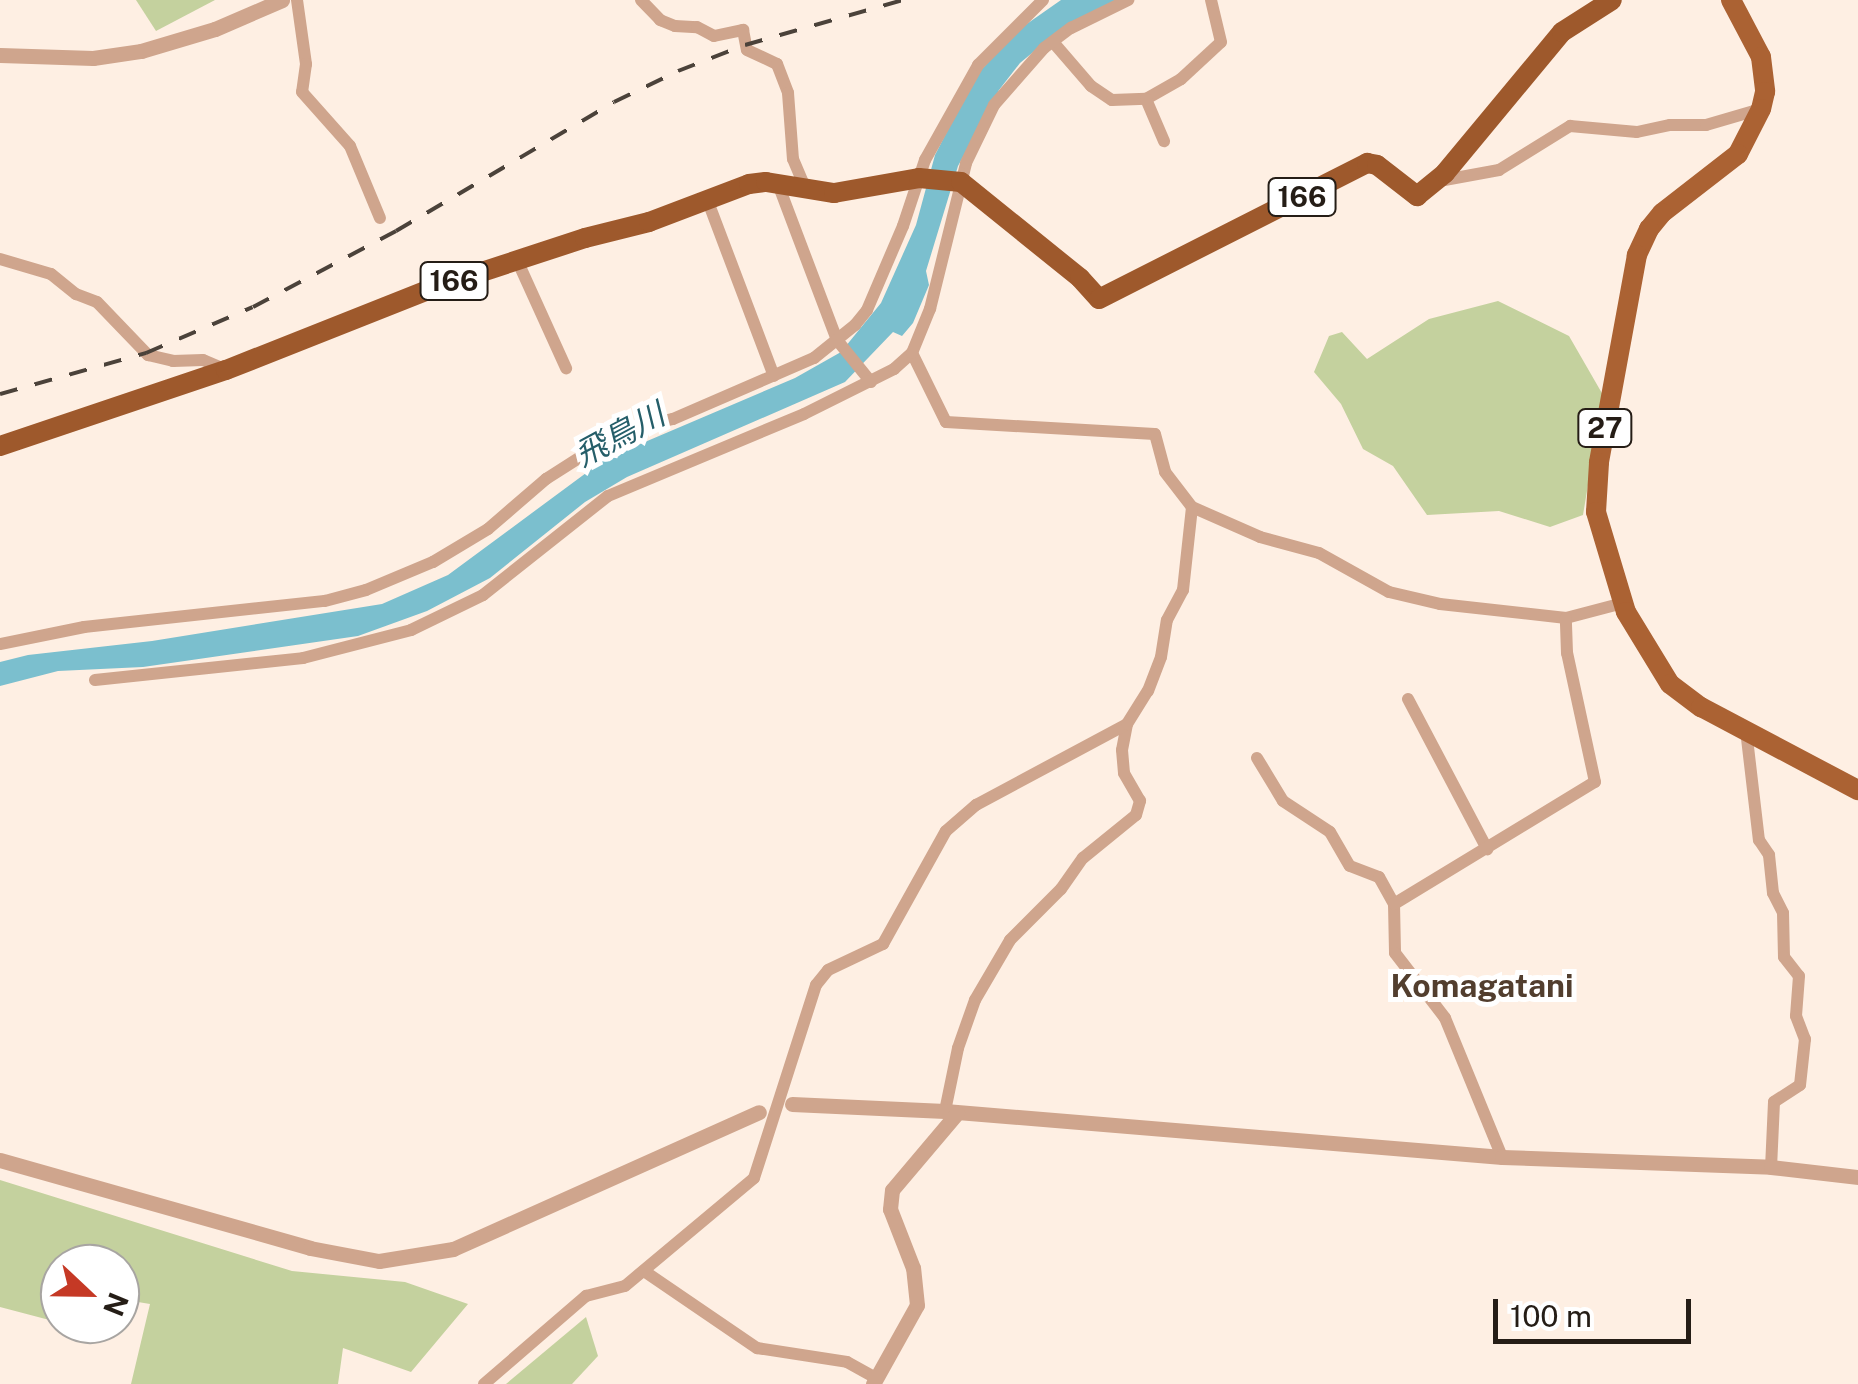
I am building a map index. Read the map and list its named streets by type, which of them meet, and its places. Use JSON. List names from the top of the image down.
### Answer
{
  "streets": {
    "highway": ["166"],
    "main road": ["27"]
  },
  "districts": ["Komagatani"],
  "water": ["飛鳥川"],
  "scale_bar": "100 m",
  "north": "right"
}
